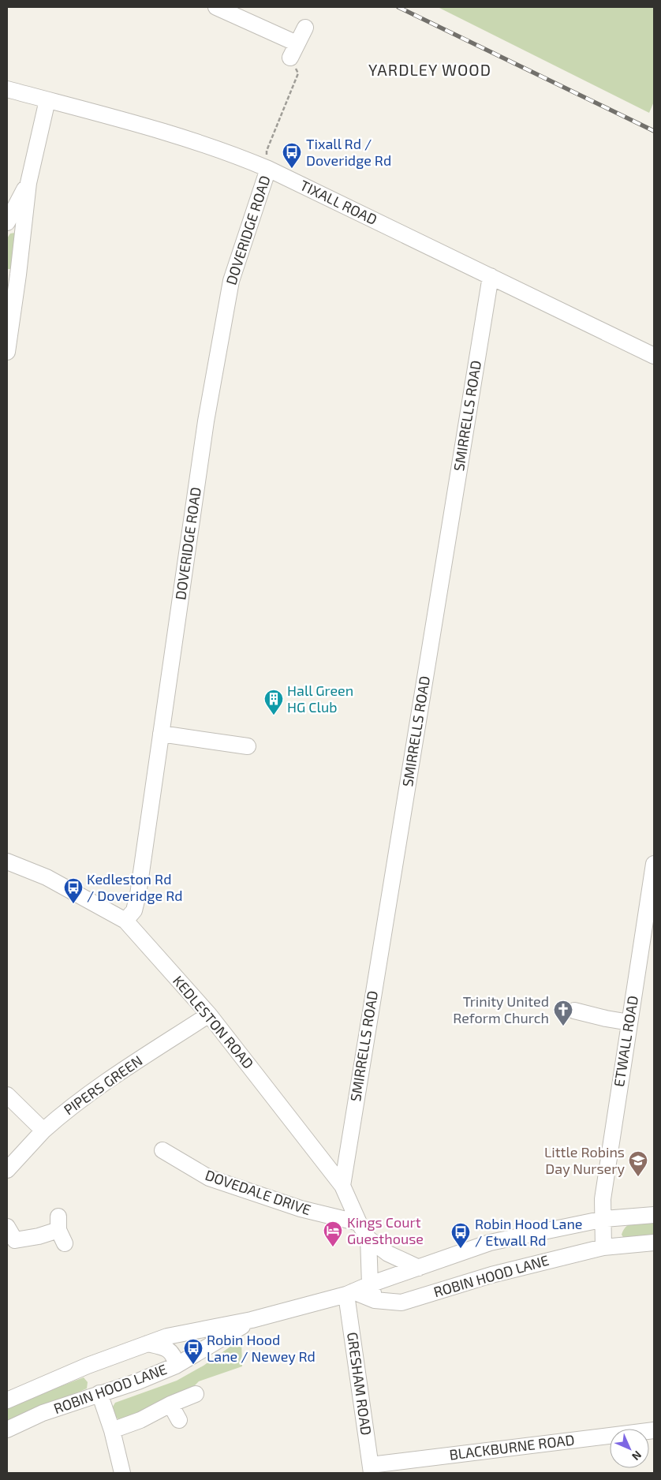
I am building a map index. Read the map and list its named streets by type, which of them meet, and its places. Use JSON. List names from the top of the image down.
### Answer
{
  "streets": {
    "street": [
      "TIXALL ROAD",
      "DOVERIDGE ROAD",
      "SMIRRELLS ROAD",
      "KEDLESTON ROAD",
      "ETWALL ROAD",
      "PIPERS GREEN",
      "DOVEDALE DRIVE",
      "ROBIN HOOD LANE",
      "GRESHAM ROAD",
      "BLACKBURNE ROAD"
    ]
  },
  "crossings": [
    ["TIXALL ROAD", "DOVERIDGE ROAD"],
    ["TIXALL ROAD", "SMIRRELLS ROAD"],
    ["DOVERIDGE ROAD", "KEDLESTON ROAD"],
    ["SMIRRELLS ROAD", "KEDLESTON ROAD"],
    ["KEDLESTON ROAD", "PIPERS GREEN"],
    ["KEDLESTON ROAD", "DOVEDALE DRIVE"],
    ["KEDLESTON ROAD", "ROBIN HOOD LANE"],
    ["ETWALL ROAD", "ROBIN HOOD LANE"],
    ["ROBIN HOOD LANE", "GRESHAM ROAD"],
    ["GRESHAM ROAD", "BLACKBURNE ROAD"]
  ],
  "districts": ["YARDLEY WOOD"],
  "places": {
    "bus stop": [
      "Tixall Rd / Doveridge Rd",
      "Kedleston Rd / Doveridge Rd",
      "Robin Hood Lane / Etwall Rd",
      "Robin Hood Lane / Newey Rd"
    ],
    "building": ["Hall Green HG Club"],
    "church": ["Trinity United Reform Church"],
    "school or university": ["Little Robins Day Nursery"],
    "hotel": ["Kings Court Guesthouse"]
  },
  "north": "bottom right"
}
